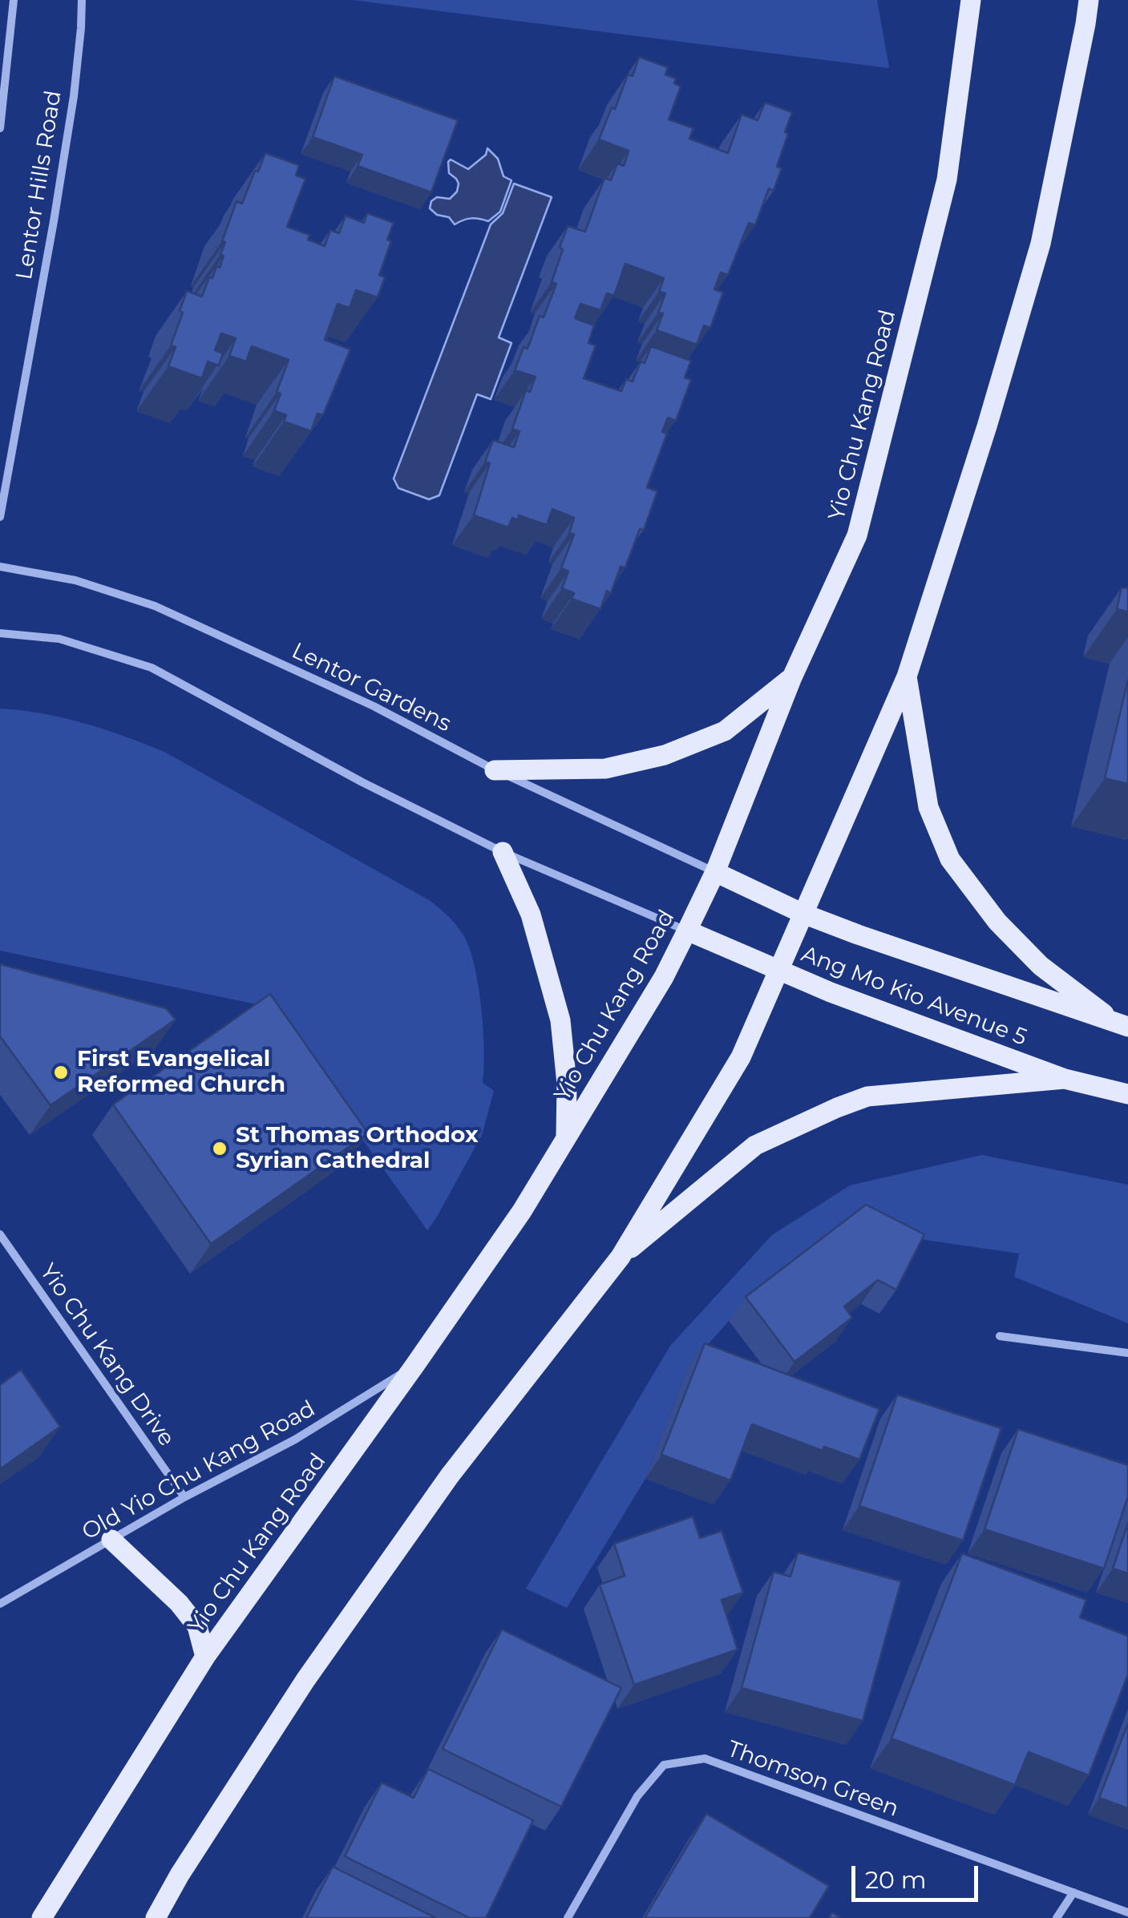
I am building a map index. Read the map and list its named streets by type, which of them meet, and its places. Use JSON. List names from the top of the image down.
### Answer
{
  "streets": {
    "main road": ["Yio Chu Kang Road", "Ang Mo Kio Avenue 5"],
    "street": [
      "Lentor Hills Road",
      "Lentor Gardens",
      "Yio Chu Kang Drive",
      "Old Yio Chu Kang Road",
      "Thomson Green"
    ]
  },
  "crossings": [
    ["Yio Chu Kang Road", "Lentor Gardens"],
    ["Yio Chu Kang Road", "Ang Mo Kio Avenue 5"],
    ["Yio Chu Kang Road", "Old Yio Chu Kang Road"],
    ["Lentor Gardens", "Ang Mo Kio Avenue 5"],
    ["Yio Chu Kang Drive", "Old Yio Chu Kang Road"]
  ],
  "places": ["First Evangelical Reformed Church", "St Thomas Orthodox Syrian Cathedral"],
  "scale_bar": "20 m"
}
